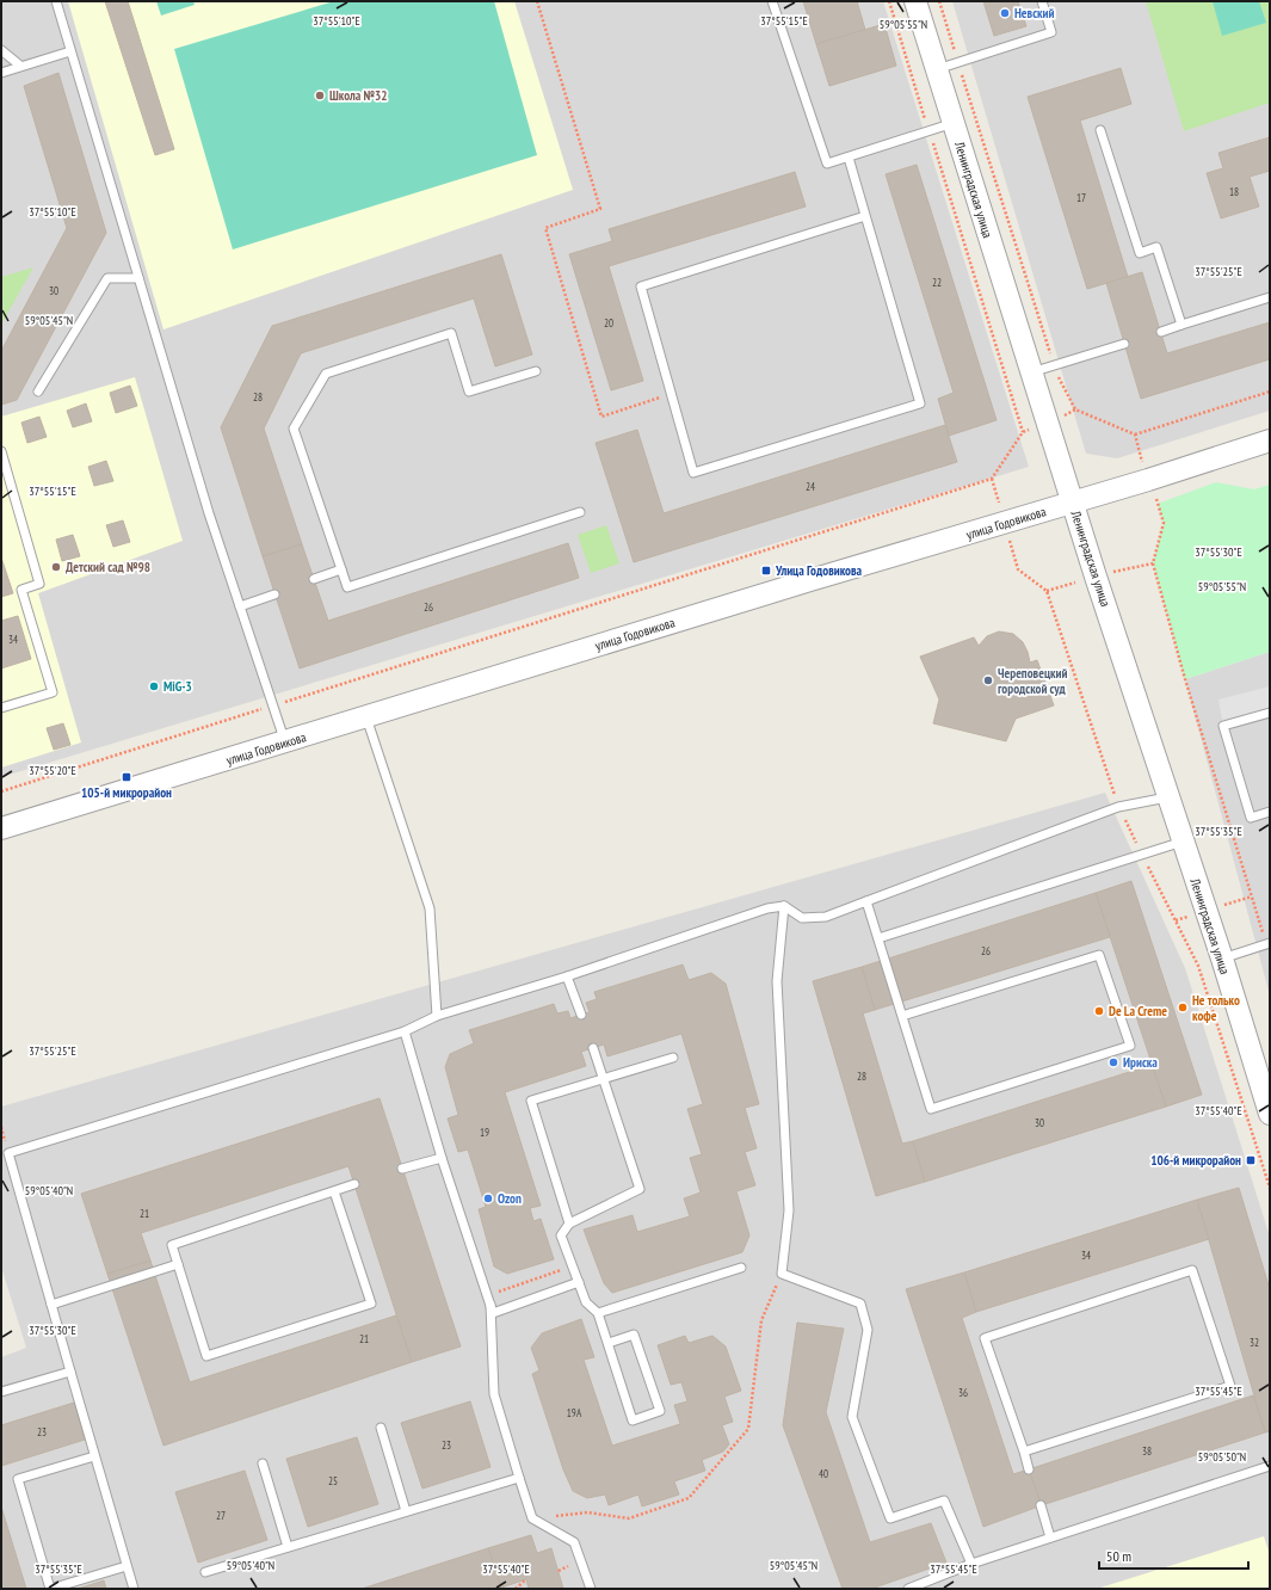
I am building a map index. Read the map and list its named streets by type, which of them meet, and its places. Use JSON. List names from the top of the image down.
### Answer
{
  "streets": {
    "street": ["Ленинградская улица", "улица Годовикова"]
  },
  "crossings": [
    ["Ленинградская улица", "улица Годовикова"]
  ],
  "places": {
    "other": [
      "Невский",
      "Школа №32",
      "Детский сад №98",
      "Череповецкий городской суд",
      "MiG-3",
      "Не только кофе",
      "De La Creme",
      "Ириска",
      "Ozon"
    ],
    "transit": ["Улица Годовикова", "105-й микрорайон", "106-й микрорайон"]
  },
  "house_numbers": [
    "18",
    "17",
    "22",
    "30",
    "20",
    "28",
    "24",
    "26",
    "34",
    "26",
    "28",
    "30",
    "19",
    "21",
    "34",
    "21",
    "32",
    "36",
    "19А",
    "23",
    "23",
    "38",
    "40",
    "25",
    "27"
  ],
  "scale_bar": "50 m",
  "coordinates": [
    "37°55'15\"E",
    "37°55'10\"E",
    "59°05'55\"N",
    "37°55'25\"E",
    "59°05'45\"N",
    "37°55'30\"E",
    "37°55'20\"E",
    "37°55'35\"E",
    "37°55'40\"E",
    "59°05'40\"N",
    "37°55'45\"E",
    "59°05'50\"N"
  ]
}
